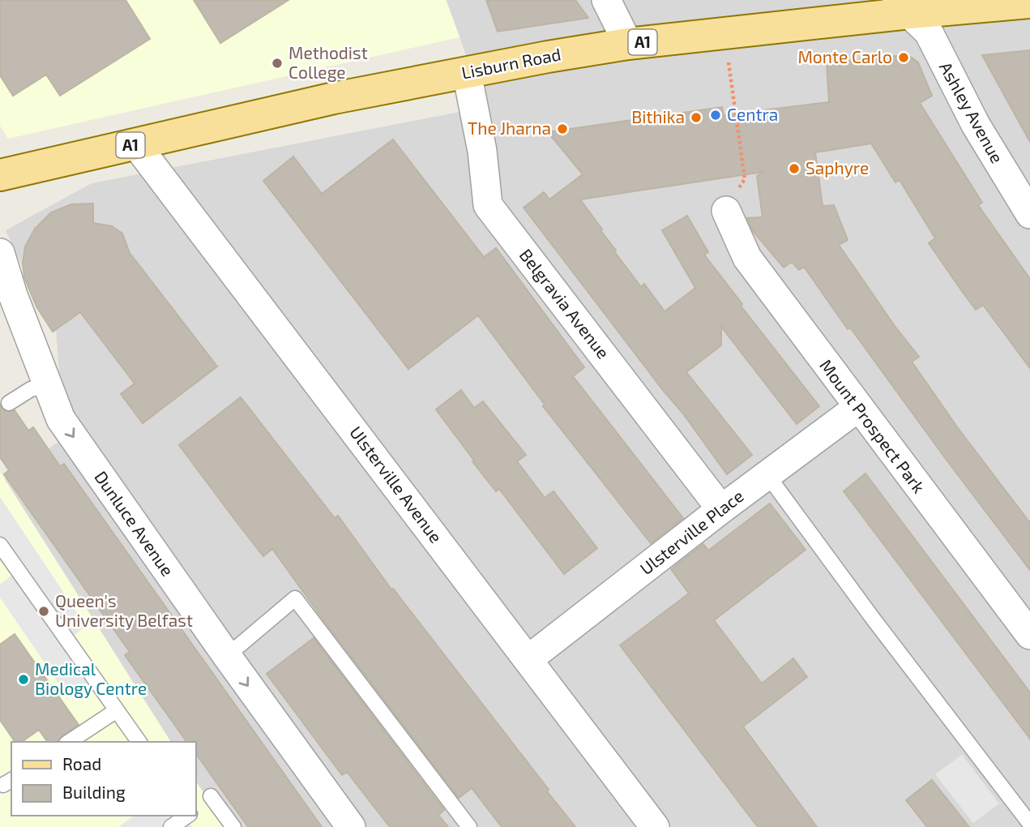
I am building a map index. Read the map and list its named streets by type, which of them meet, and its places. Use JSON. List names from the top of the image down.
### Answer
{
  "streets": {
    "main road": ["A1", "Lisburn Road"],
    "street": [
      "Ashley Avenue",
      "Belgravia Avenue",
      "Mount Prospect Park",
      "Ulsterville Avenue",
      "Dunluce Avenue",
      "Ulsterville Place"
    ]
  },
  "crossings": [
    ["Lisburn Road", "Ashley Avenue"],
    ["Lisburn Road", "Belgravia Avenue"],
    ["Lisburn Road", "Ulsterville Avenue"],
    ["Belgravia Avenue", "Ulsterville Place"],
    ["Mount Prospect Park", "Ulsterville Place"],
    ["Ulsterville Avenue", "Ulsterville Place"]
  ],
  "one_way": ["Dunluce Avenue"],
  "places": [
    "Monte Carlo",
    "Methodist College",
    "Centra",
    "Bithika",
    "The Jharna",
    "Saphyre",
    "Queen's University Belfast",
    "Medical Biology Centre"
  ],
  "legend": ["Road", "Building"]
}
